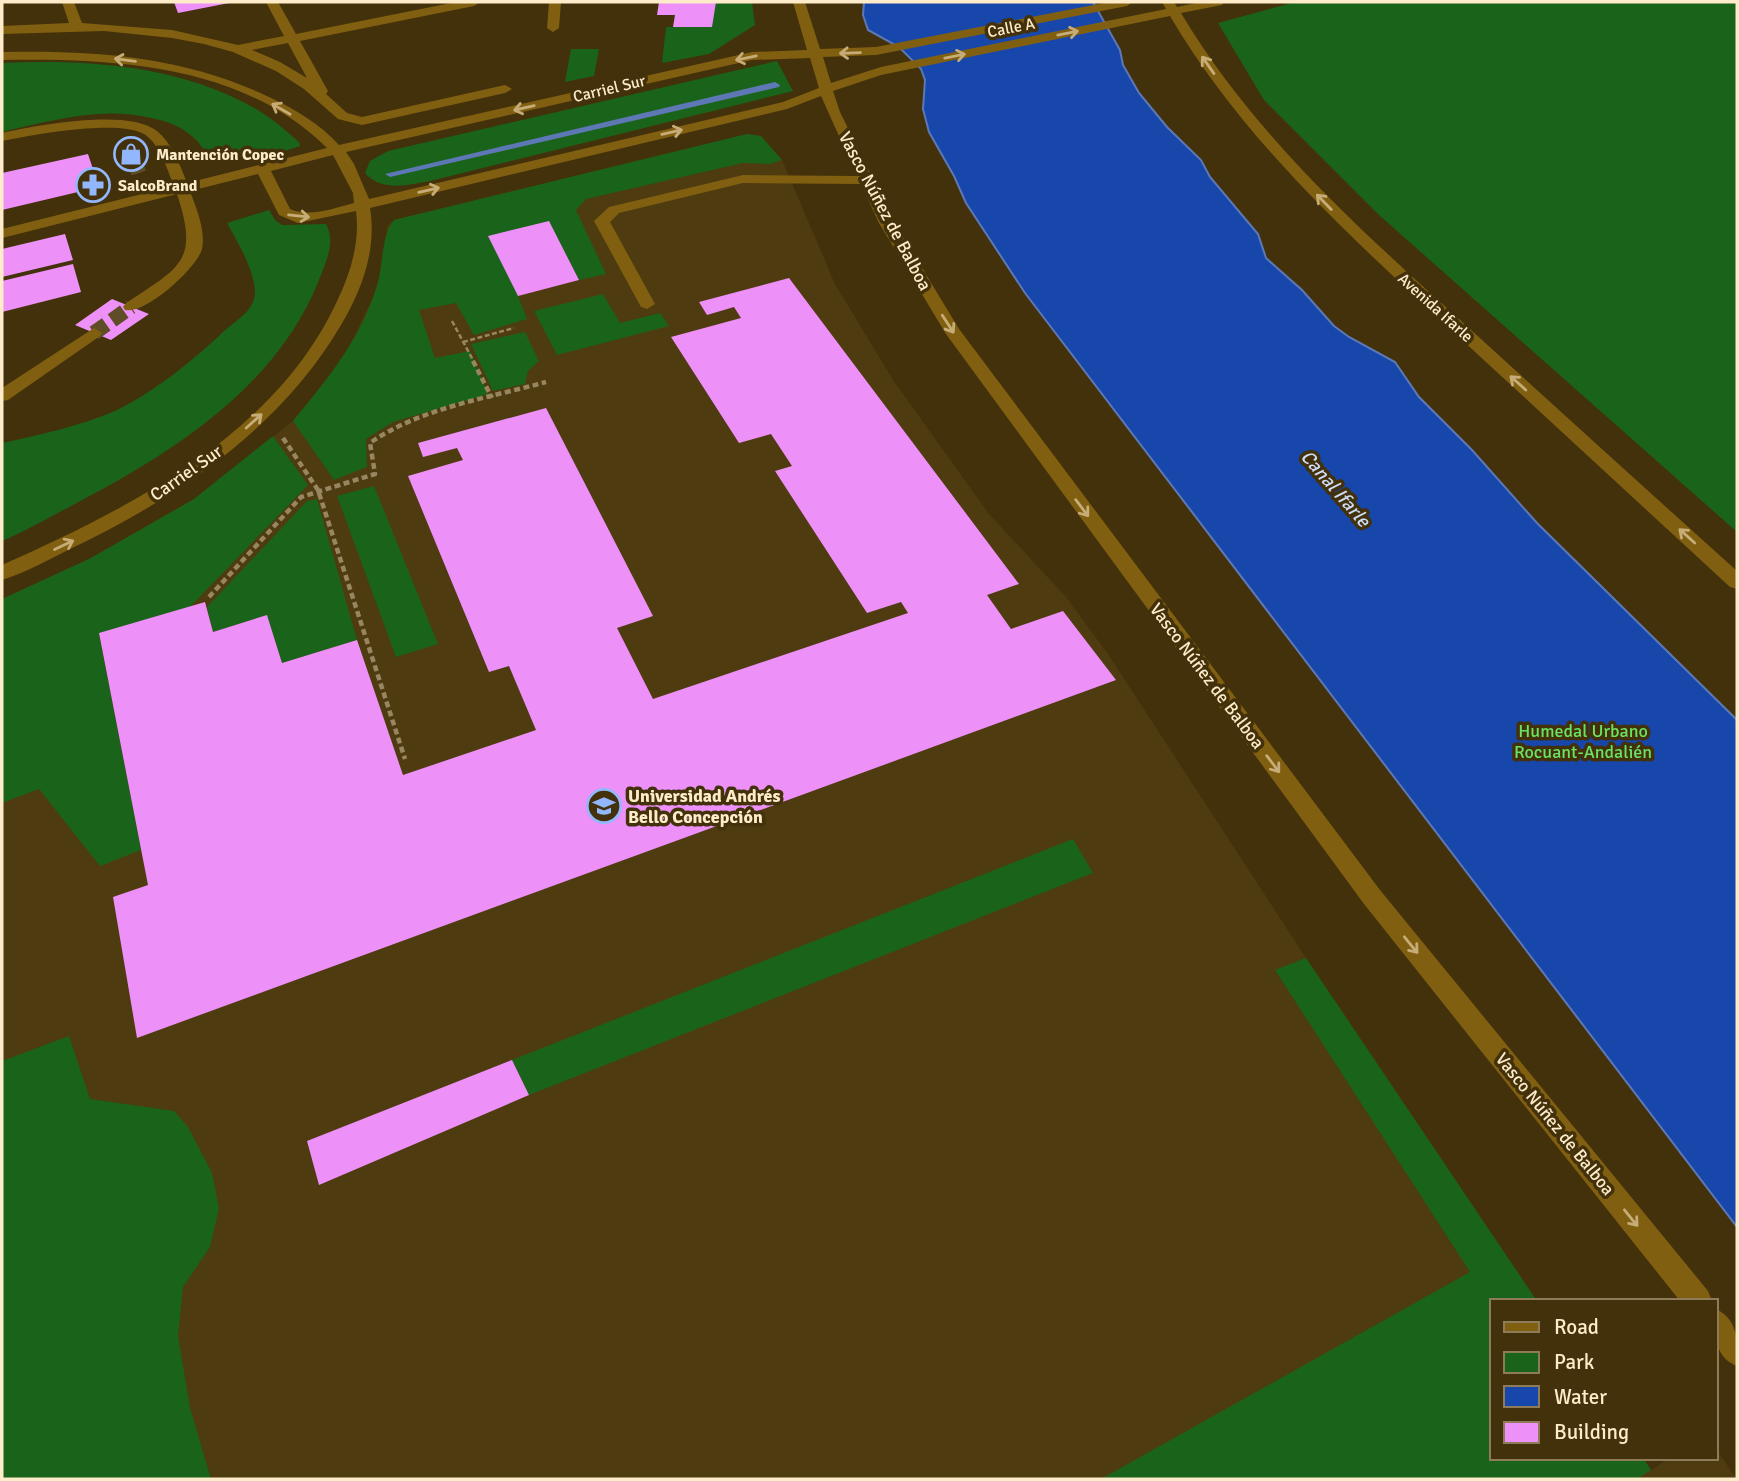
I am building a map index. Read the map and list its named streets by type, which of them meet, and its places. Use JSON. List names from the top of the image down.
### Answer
{
  "streets": {
    "street": [
      "Calle A",
      "Carriel Sur",
      "Vasco Núñez de Balboa",
      "Avenida Ifarle"
    ]
  },
  "crossings": [
    ["Calle A", "Carriel Sur"],
    ["Calle A", "Vasco Núñez de Balboa"],
    ["Calle A", "Avenida Ifarle"],
    ["Carriel Sur", "Vasco Núñez de Balboa"]
  ],
  "one_way": ["Vasco Núñez de Balboa", "Avenida Ifarle"],
  "water": ["Canal Ifarle"],
  "parks": ["Humedal Urbano Rocuant-Andalién"],
  "places": {
    "shop": ["Mantención Copec"],
    "pharmacy": ["SalcoBrand"],
    "school or university": ["Universidad Andrés Bello Concepción"]
  },
  "legend": [
    "Road",
    "Park",
    "Water",
    "Building"
  ]
}
